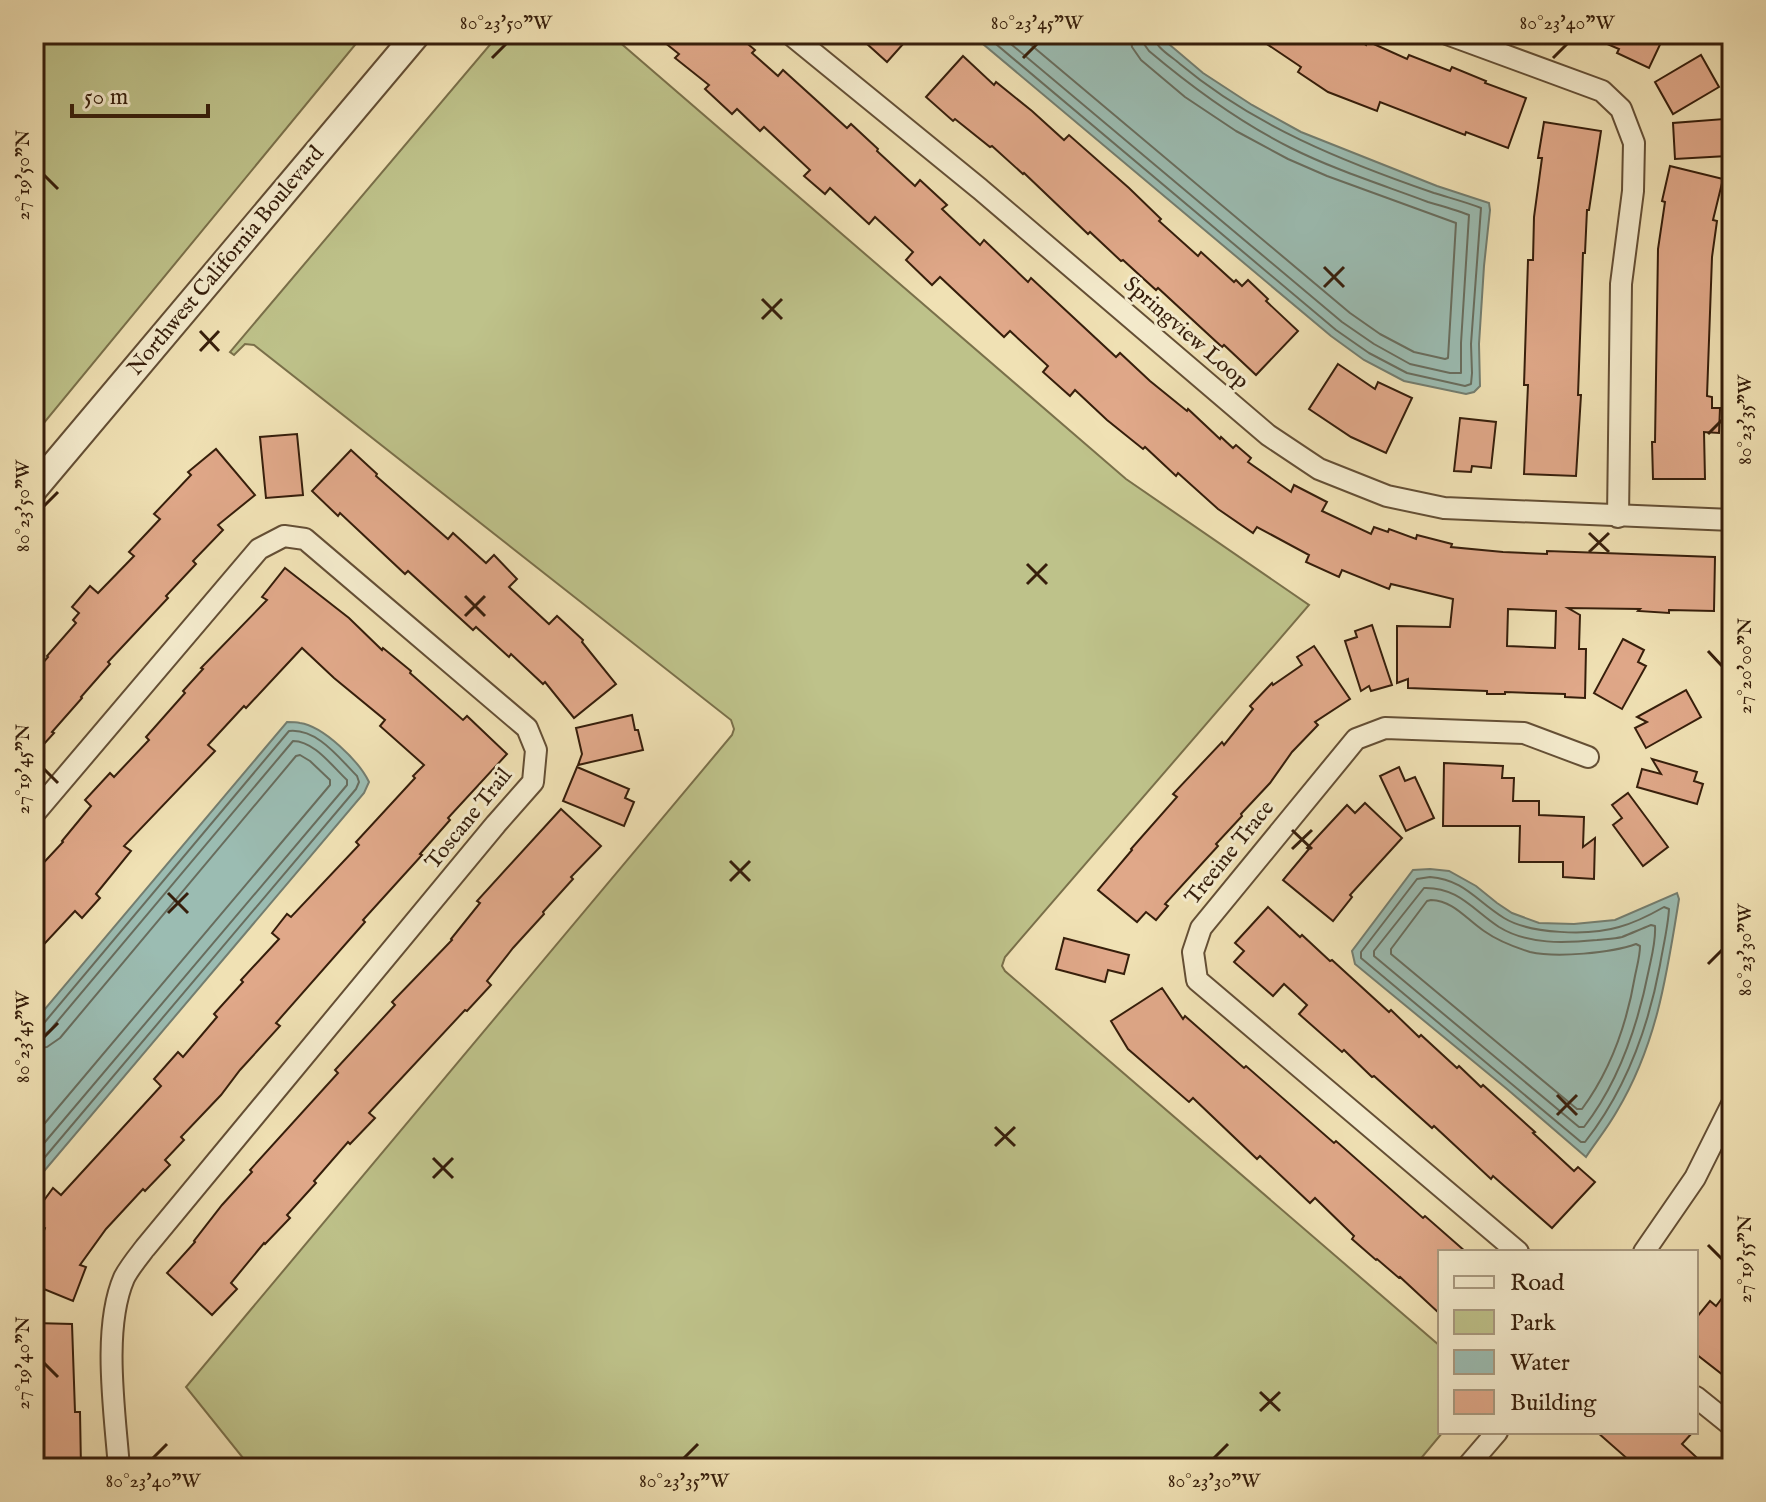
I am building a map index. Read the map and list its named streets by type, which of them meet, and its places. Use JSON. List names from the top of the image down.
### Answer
{
  "streets": {
    "street": [
      "Northwest California Boulevard",
      "Springview Loop",
      "Toscane Trail",
      "Treeine Trace"
    ]
  },
  "legend": [
    "Road",
    "Park",
    "Water",
    "Building"
  ],
  "scale_bar": "50 m",
  "coordinates": [
    "80°23'50\"W",
    "80°23'45\"W",
    "80°23'40\"W",
    "27°19'50\"N",
    "80°23'35\"W",
    "27°20'00\"N",
    "27°19'45\"N",
    "80°23'30\"W",
    "27°19'55\"N",
    "27°19'40\"N"
  ]
}
